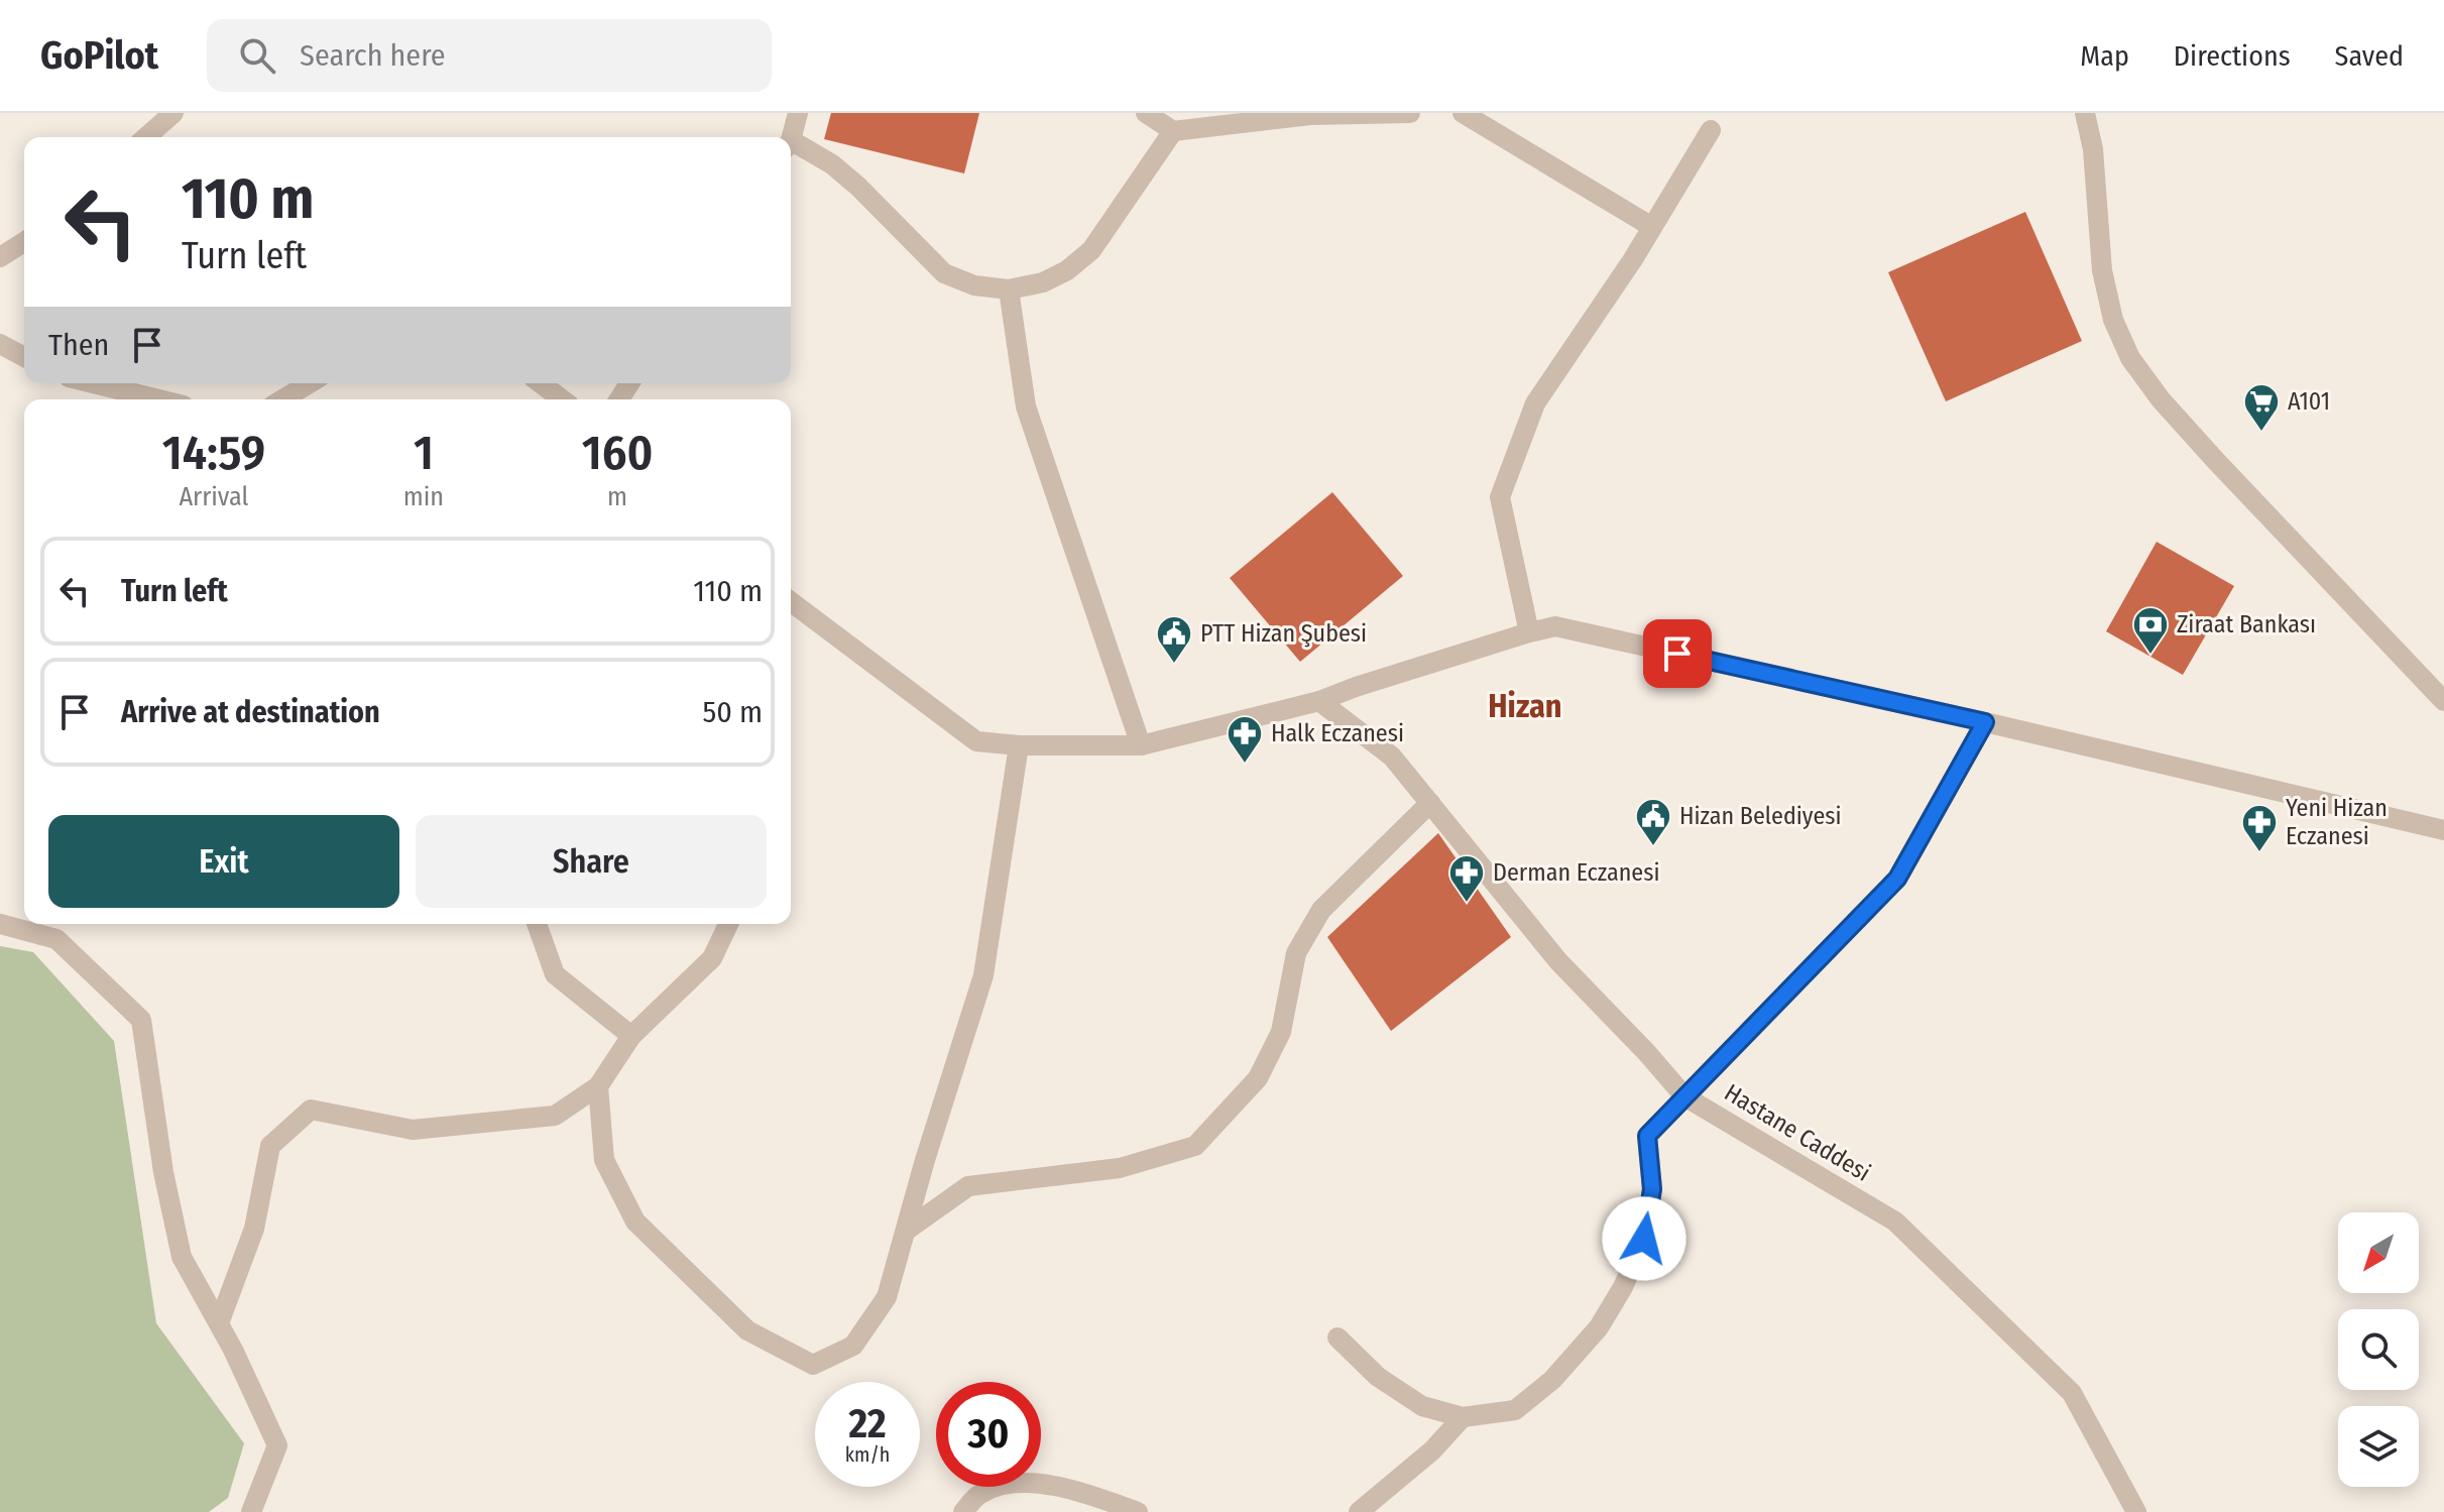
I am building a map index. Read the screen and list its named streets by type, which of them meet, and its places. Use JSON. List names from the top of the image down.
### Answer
{
  "streets": {
    "street": ["Hastane Caddesi"]
  },
  "districts": ["Hizan"],
  "places": {
    "supermarket": ["A101"],
    "bank": ["Ziraat Bankası"],
    "public building": ["PTT Hizan Şubesi", "Hizan Belediyesi"],
    "pharmacy": ["Halk Eczanesi", "Yeni Hizan Eczanesi", "Derman Eczanesi"]
  },
  "north": "bottom left",
  "page": {
    "header": "GoPilot",
    "search": "Search here",
    "nav": ["Map", "Directions", "Saved"],
    "turn": ["110 m", "Turn left"],
    "then": "Then",
    "eta": [
      "14:59",
      "Arrival",
      "1",
      "min",
      "160",
      "m"
    ],
    "list": [
      {
        "name": "Turn left",
        "value": "110 m"
      },
      {
        "name": "Arrive at destination",
        "value": "50 m"
      }
    ],
    "buttons": ["Exit", "Share"],
    "speed": "22 km/h",
    "limit": "30"
  }
}
